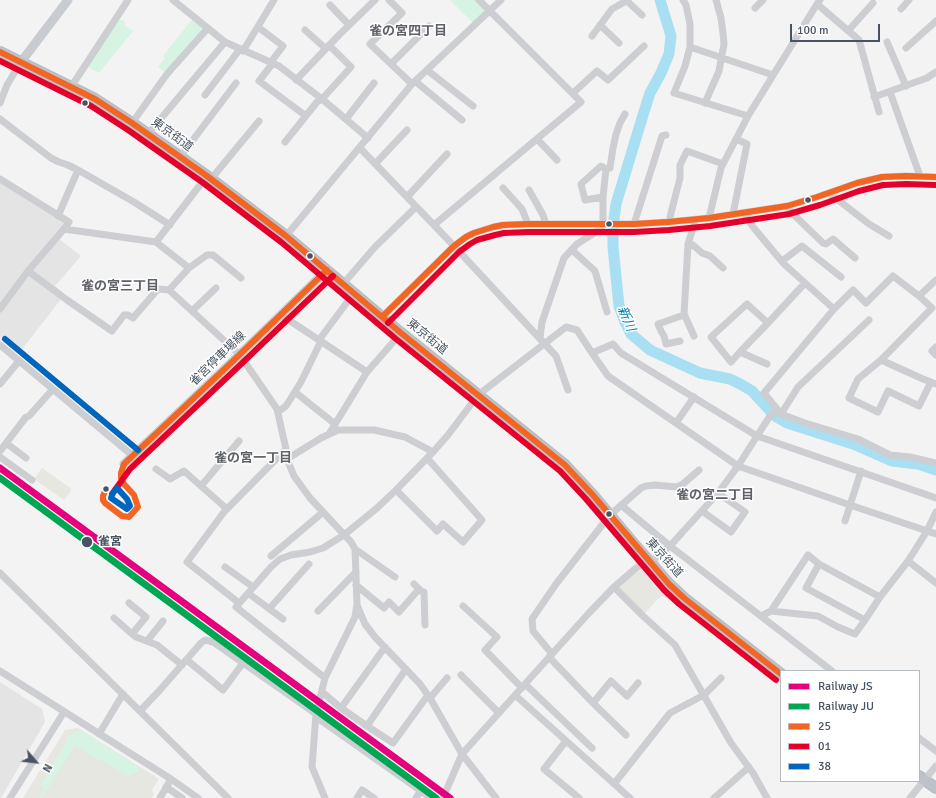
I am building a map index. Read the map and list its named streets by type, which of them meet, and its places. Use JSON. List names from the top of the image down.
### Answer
{
  "streets": {
    "highway": ["東京街道"],
    "main road": ["雀宮停車場線"]
  },
  "crossings": [
    ["東京街道", "雀宮停車場線"]
  ],
  "districts": [
    "雀の宮四丁目",
    "雀の宮三丁目",
    "雀の宮一丁目",
    "雀の宮二丁目"
  ],
  "water": ["新川"],
  "places": ["雀宮"],
  "lines": [
    "transit line 25",
    "transit line 01",
    "transit line 38",
    "rail line JS",
    "rail line JU"
  ],
  "legend": [
    "Railway JS",
    "Railway JU",
    "25",
    "01",
    "38"
  ],
  "scale_bar": "100 m",
  "north": "bottom right"
}
